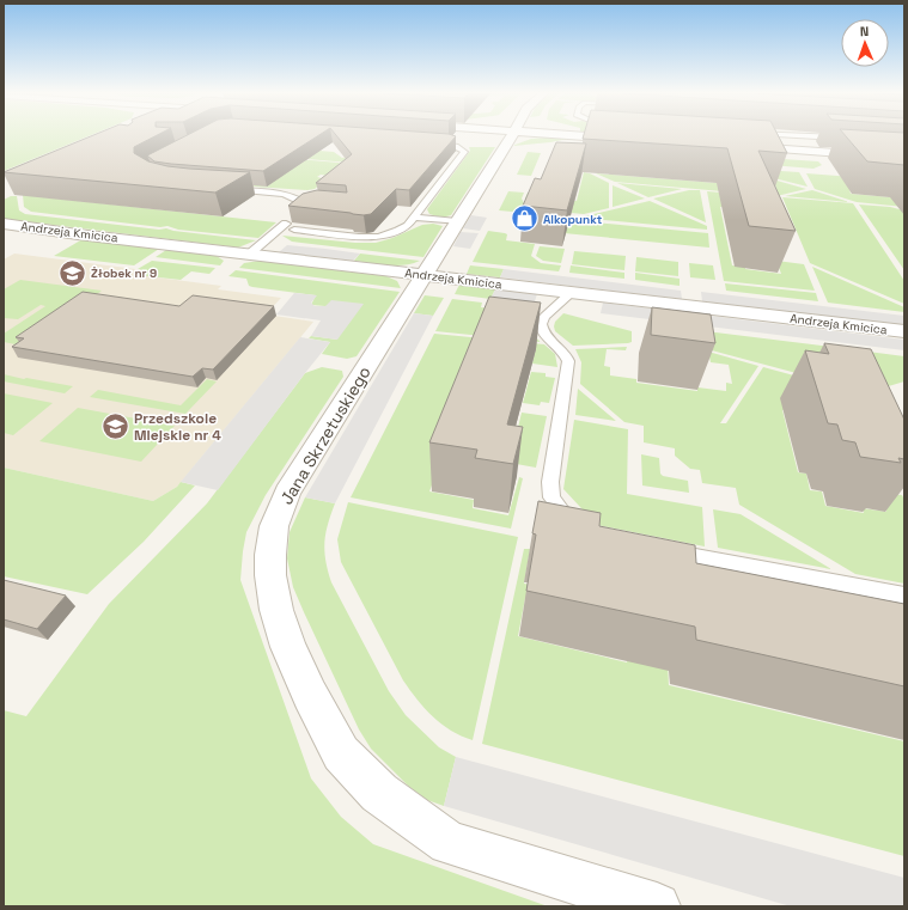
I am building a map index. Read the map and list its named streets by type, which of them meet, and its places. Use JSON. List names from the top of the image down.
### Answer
{
  "streets": {
    "street": ["Andrzeja Kmicica", "Jana Skrzetuskiego"]
  },
  "crossings": [
    ["Andrzeja Kmicica", "Jana Skrzetuskiego"]
  ],
  "places": {
    "shop": ["Alkopunkt"],
    "school or university": ["Żłobek nr 9", "Przedszkole Miejskie nr 4"]
  },
  "north": "top"
}
